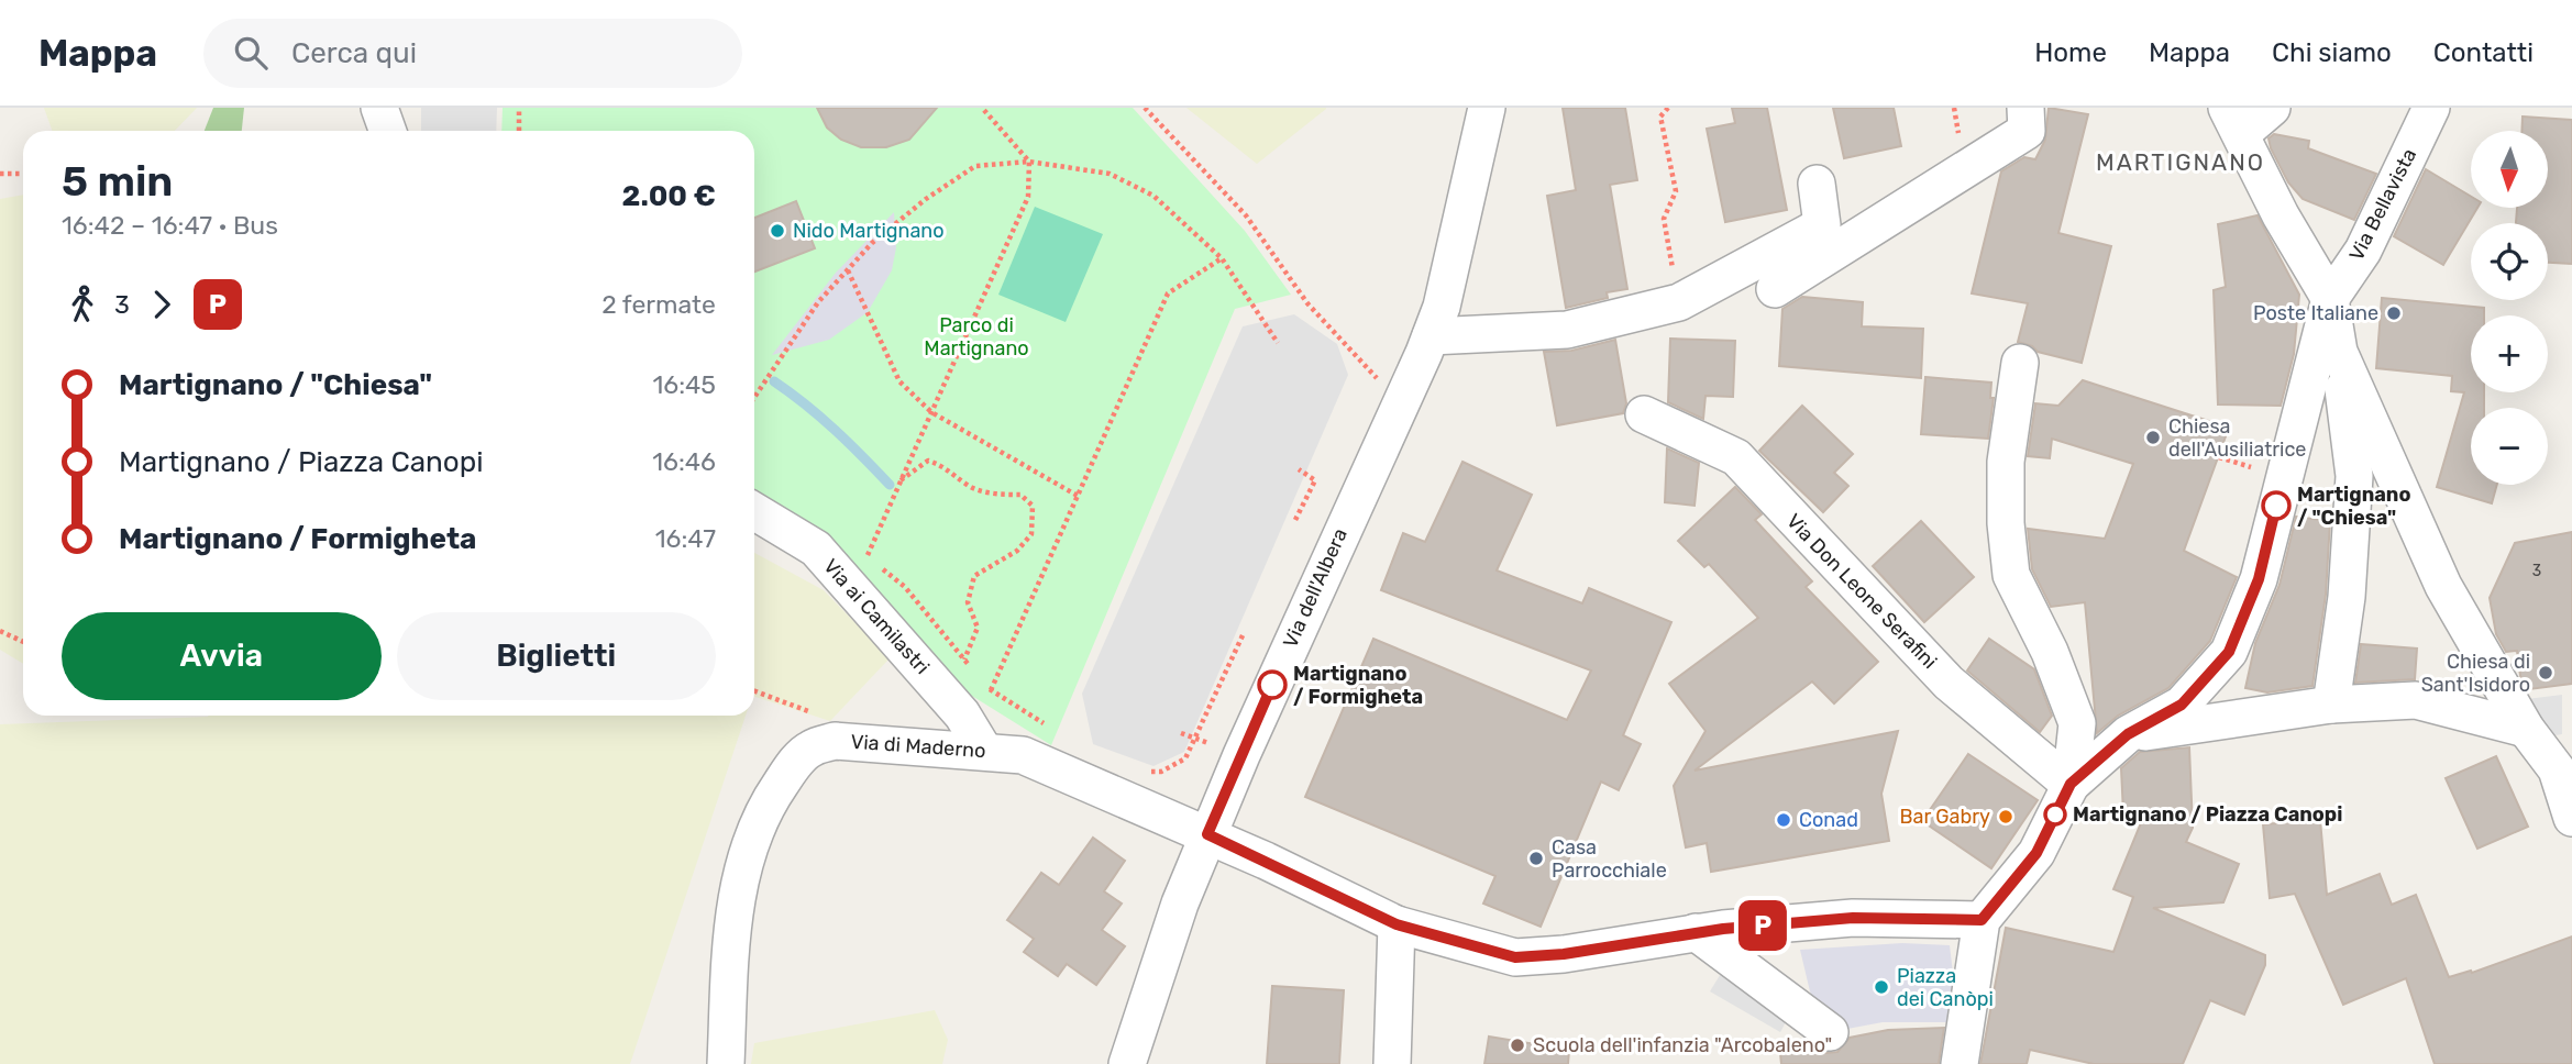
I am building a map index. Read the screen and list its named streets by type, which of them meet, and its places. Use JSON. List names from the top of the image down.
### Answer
{
  "streets": {
    "street": [
      "Via Bellavista",
      "Via dell'Albera",
      "Via Don Leone Serafini",
      "Via ai Camilastri",
      "Via di Maderno"
    ]
  },
  "crossings": [
    ["Via dell'Albera", "Via di Maderno"],
    ["Via ai Camilastri", "Via di Maderno"]
  ],
  "districts": ["MARTIGNANO"],
  "parks": ["Parco di Martignano"],
  "places": [
    "Nido Martignano",
    "Poste Italiane",
    "Chiesa dell'Ausiliatrice",
    "Martignano / \"Chiesa\"",
    "Chiesa di Sant'Isidoro",
    "Martignano / Formigheta",
    "Martignano / Piazza Canopi",
    "Bar Gabry",
    "Conad",
    "Casa Parrocchiale",
    "Piazza dei Canòpi",
    "Scuola dell'infanzia \"Arcobaleno\""
  ],
  "lines": ["bus line P"],
  "house_numbers": ["3"],
  "north": "bottom",
  "page": {
    "header": "Mappa",
    "search": "Cerca qui",
    "nav": [
      "Home",
      "Mappa",
      "Chi siamo",
      "Contatti"
    ],
    "on_map": "P",
    "map_buttons": ["+", "−"],
    "heading": ["5 min", "16:42 – 16:47 · Bus", "2.00 €"],
    "legs": ["3", "P", "2 fermate"],
    "list": [
      {
        "name": "Martignano / \"Chiesa\"",
        "value": "16:45"
      },
      {
        "name": "Martignano / Piazza Canopi",
        "value": "16:46"
      },
      {
        "name": "Martignano / Formigheta",
        "value": "16:47"
      }
    ],
    "buttons": ["Avvia", "Biglietti"]
  }
}
